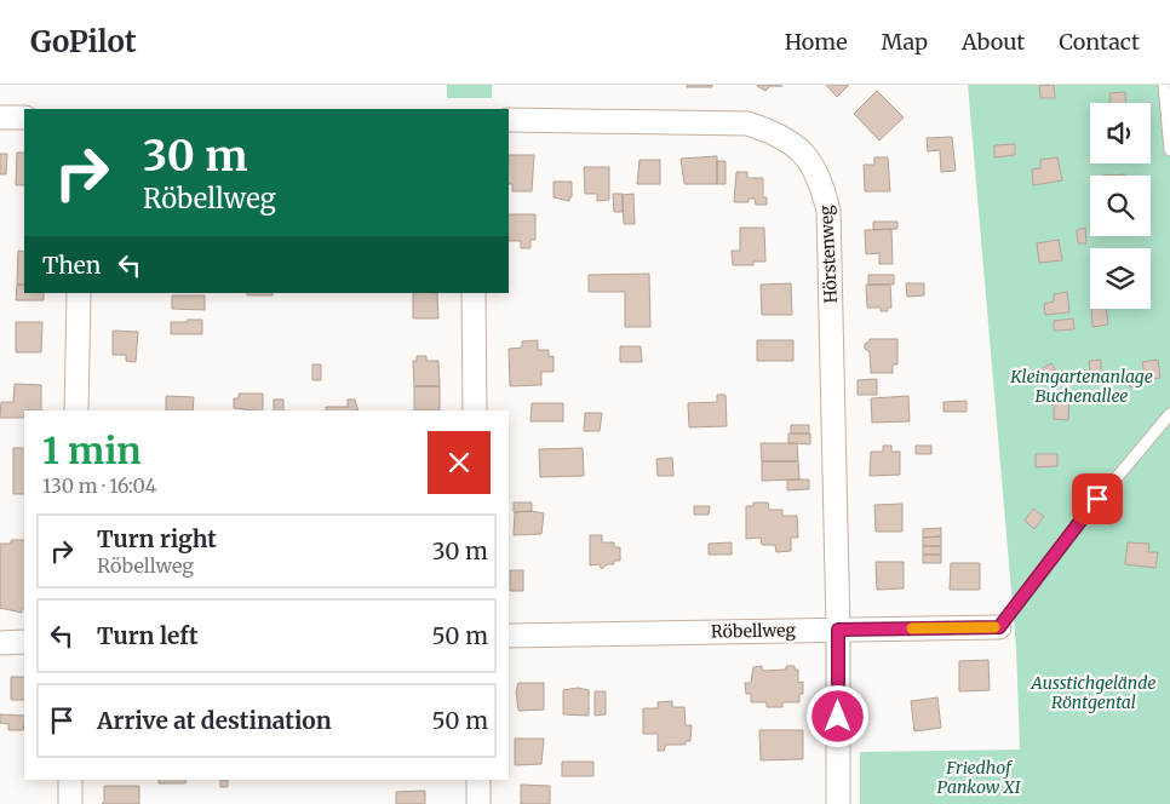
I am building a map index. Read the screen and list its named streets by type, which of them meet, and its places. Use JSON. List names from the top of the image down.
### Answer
{
  "streets": {
    "street": ["Hörstenweg", "Röbellweg"]
  },
  "crossings": [
    ["Hörstenweg", "Röbellweg"]
  ],
  "parks": ["Kleingartenanlage Buchenallee", "Ausstichgelände Röntgental", "Friedhof Pankow XI"],
  "page": {
    "header": "GoPilot",
    "nav": [
      "Home",
      "Map",
      "About",
      "Contact"
    ],
    "turn": ["30 m", "Röbellweg"],
    "then": "Then",
    "heading": ["1 min", "130 m · 16:04"],
    "list": [
      {
        "name": "Turn right",
        "note": "Röbellweg",
        "value": "30 m"
      },
      {
        "name": "Turn left",
        "value": "50 m"
      },
      {
        "name": "Arrive at destination",
        "value": "50 m"
      }
    ]
  }
}
